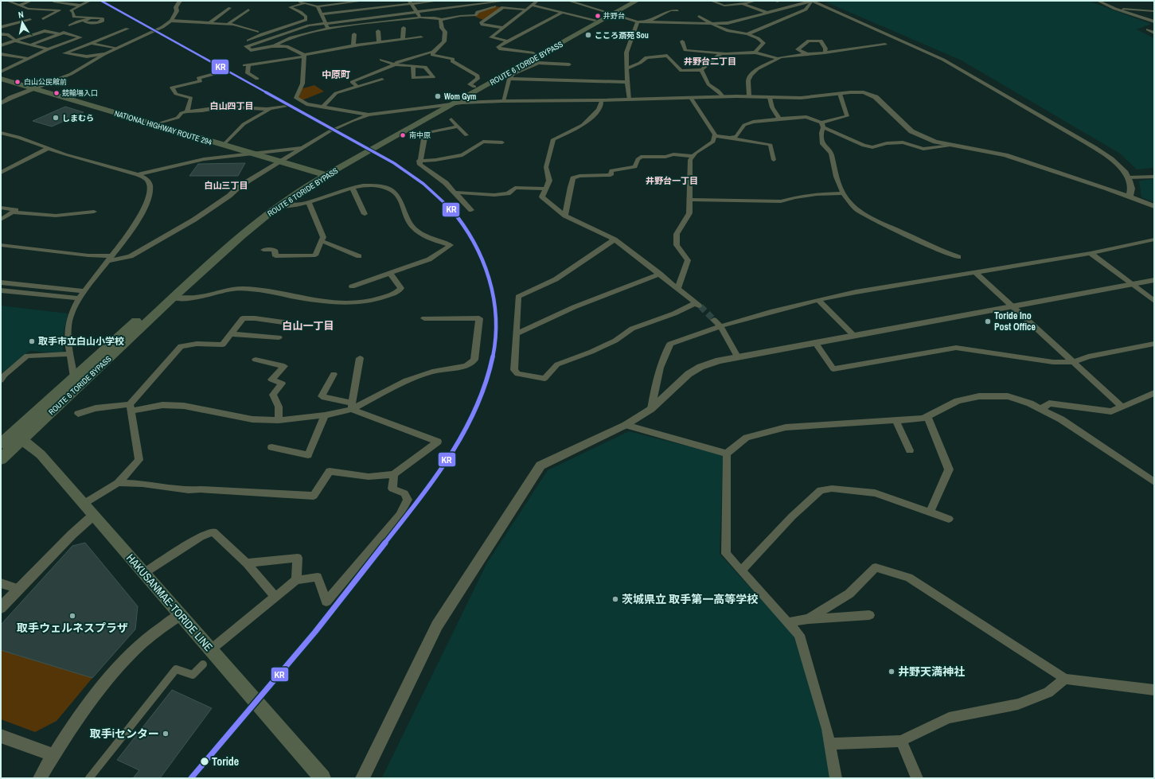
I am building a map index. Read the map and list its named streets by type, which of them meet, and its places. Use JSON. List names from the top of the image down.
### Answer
{
  "streets": {
    "highway": ["ROUTE 6 TORIDE BYPASS", "NATIONAL HIGHWAY ROUTE 294"],
    "main road": ["HAKUSANMAE-TORIDE LINE"]
  },
  "crossings": [
    ["ROUTE 6 TORIDE BYPASS", "NATIONAL HIGHWAY ROUTE 294"],
    ["ROUTE 6 TORIDE BYPASS", "HAKUSANMAE-TORIDE LINE"]
  ],
  "districts": [
    "井野台二丁目",
    "中原町",
    "白山四丁目",
    "井野台一丁目",
    "白山三丁目",
    "白山一丁目"
  ],
  "places": [
    "井野台",
    "こころ斎苑 Sou",
    "白山公民館前",
    "競輪場入口",
    "Wom Gym",
    "しまむら",
    "南中原",
    "Toride Ino Post Office",
    "取手市立白山小学校",
    "茨城県立 取手第一高等学校",
    "取手ウェルネスプラザ",
    "井野天満神社",
    "取手iセンター",
    "Toride"
  ],
  "lines": ["transit line KR"],
  "north": "top"
}
